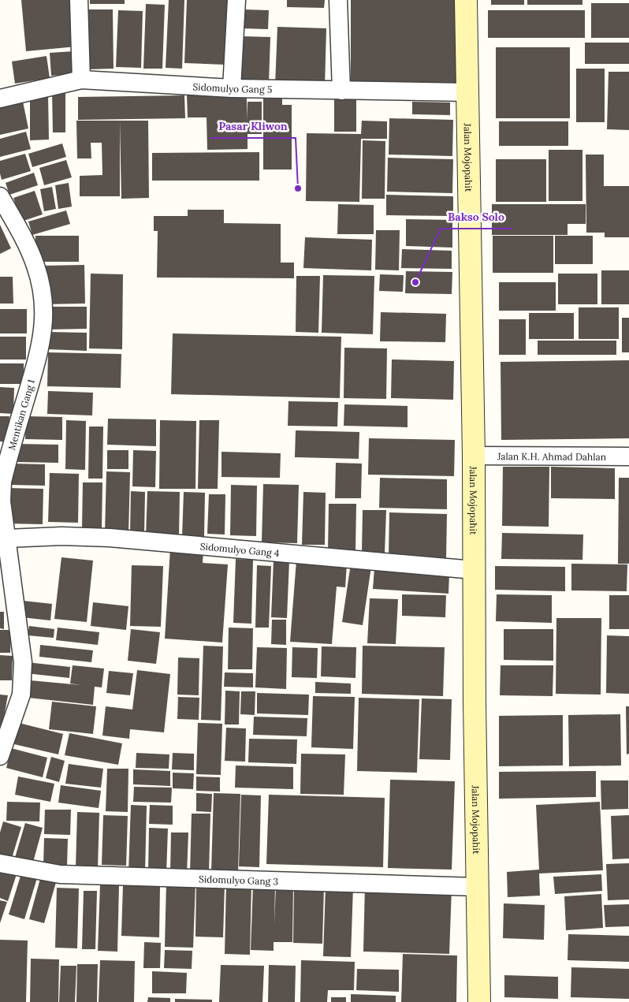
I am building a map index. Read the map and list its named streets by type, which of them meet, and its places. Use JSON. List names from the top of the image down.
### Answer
{
  "streets": {
    "main road": ["Jalan Mojopahit"],
    "street": [
      "Sidomulyo Gang 5",
      "Mentikan Gang 1",
      "Jalan K.H. Ahmad Dahlan",
      "Sidomulyo Gang 4",
      "Sidomulyo Gang 3"
    ]
  },
  "crossings": [
    ["Sidomulyo Gang 5", "Jalan Mojopahit"],
    ["Jalan Mojopahit", "Jalan K.H. Ahmad Dahlan"],
    ["Jalan Mojopahit", "Sidomulyo Gang 4"],
    ["Jalan Mojopahit", "Sidomulyo Gang 3"],
    ["Mentikan Gang 1", "Sidomulyo Gang 4"]
  ],
  "places": ["Pasar Kliwon", "Bakso Solo"]
}
